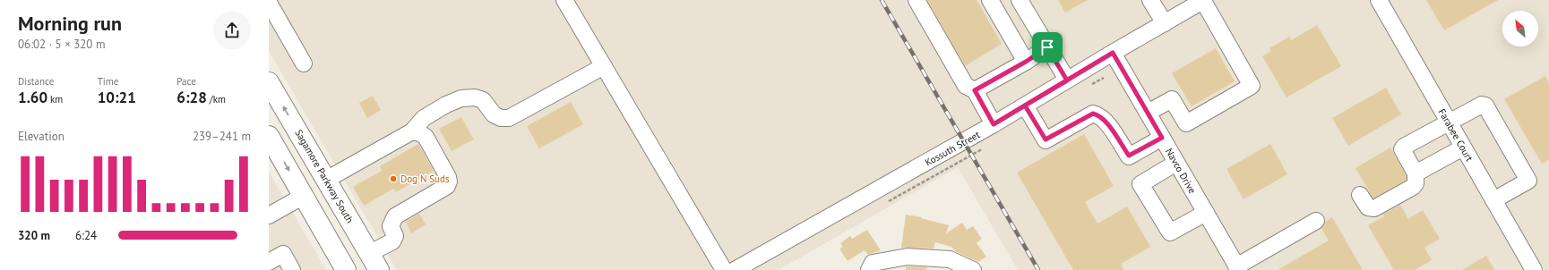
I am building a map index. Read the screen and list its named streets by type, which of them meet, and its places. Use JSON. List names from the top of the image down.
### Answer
{
  "streets": {
    "main road": ["Sagamore Parkway South"],
    "street": ["Farabee Court", "Kossuth Street", "Navco Drive"]
  },
  "crossings": [
    ["Kossuth Street", "Navco Drive"]
  ],
  "places": ["Dog N Suds"],
  "north": "top left",
  "page": {
    "heading": ["Morning run", "06:02 · 5 × 320 m"],
    "stats": [
      ["Distance", "1.60 km"],
      ["Time", "10:21"],
      ["Pace", "6:28 /km"]
    ],
    "chart": ["Elevation", "239–241 m"],
    "list": [
      {
        "name": "320 m",
        "note": "6:24"
      }
    ]
  }
}
